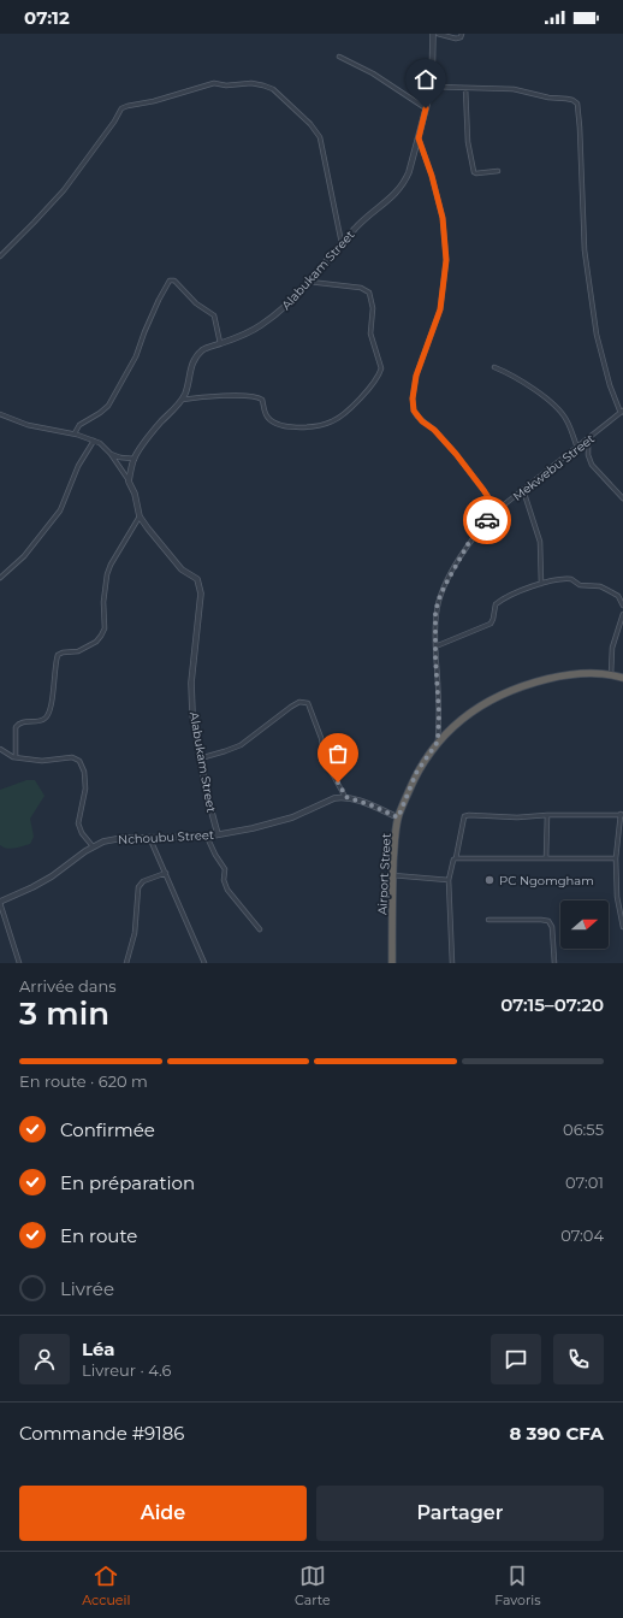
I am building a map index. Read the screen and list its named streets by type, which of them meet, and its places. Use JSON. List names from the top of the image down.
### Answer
{
  "streets": {
    "highway": ["Airport Street"],
    "street": ["Alabukam Street", "Mekwebu Street", "Nchoubu Street"]
  },
  "crossings": [
    ["Alabukam Street", "Nchoubu Street"],
    ["Mekwebu Street", "Airport Street"]
  ],
  "places": ["PC Ngomgham"],
  "north": "right",
  "page": {
    "status": "07:12",
    "heading": ["3 min", "Arrivée dans", "07:15–07:20"],
    "panel": [
      "Léa",
      "Livreur · 4.6",
      "Commande #9186",
      "8 390 CFA"
    ],
    "bar": "En route · 620 m",
    "list": [
      ["Confirmée", "06:55"],
      ["En préparation", "07:01"],
      ["En route", "07:04"],
      "Livrée"
    ],
    "buttons": ["Aide", "Partager"],
    "tabs": ["Accueil", "Carte", "Favoris"]
  }
}
